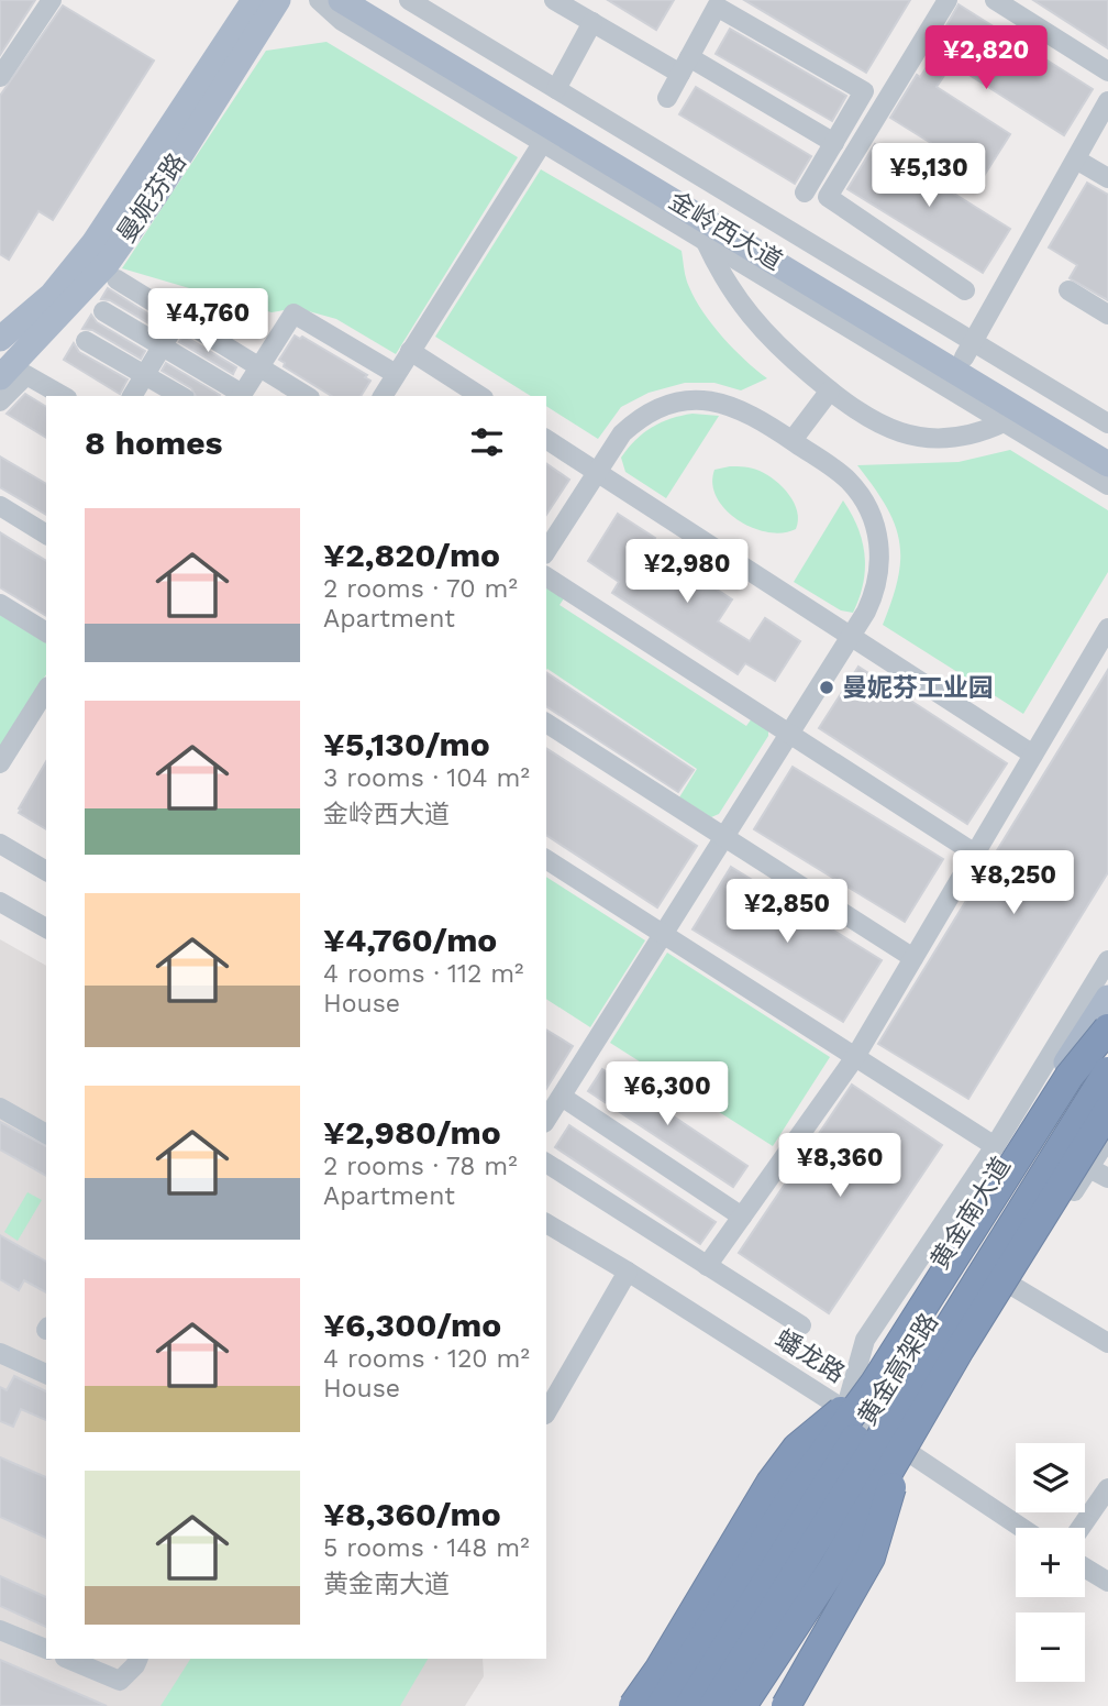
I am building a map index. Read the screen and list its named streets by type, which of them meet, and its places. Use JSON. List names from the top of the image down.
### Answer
{
  "streets": {
    "highway": ["黄金高架路"],
    "main road": ["曼妮芬路", "金岭西大道", "黄金南大道"],
    "street": ["蟠龙路"]
  },
  "crossings": [
    ["黄金南大道", "蟠龙路"],
    ["黄金南大道", "黄金高架路"]
  ],
  "places": ["曼妮芬工业园"],
  "page": {
    "price": [
      "¥2,820",
      "¥5,130",
      "¥4,760",
      "¥2,980",
      "¥8,250",
      "¥2,850",
      "¥6,300",
      "¥8,360"
    ],
    "heading": "8 homes",
    "list": [
      {
        "name": "¥2,820/mo",
        "note": "2 rooms · 70 m² · Apartment"
      },
      {
        "name": "¥5,130/mo",
        "note": "3 rooms · 104 m² · 金岭西大道"
      },
      {
        "name": "¥4,760/mo",
        "note": "4 rooms · 112 m² · House"
      },
      {
        "name": "¥2,980/mo",
        "note": "2 rooms · 78 m² · Apartment"
      },
      {
        "name": "¥6,300/mo",
        "note": "4 rooms · 120 m² · House"
      },
      {
        "name": "¥8,360/mo",
        "note": "5 rooms · 148 m² · 黄金南大道"
      }
    ],
    "map_buttons": ["+", "−"]
  }
}
